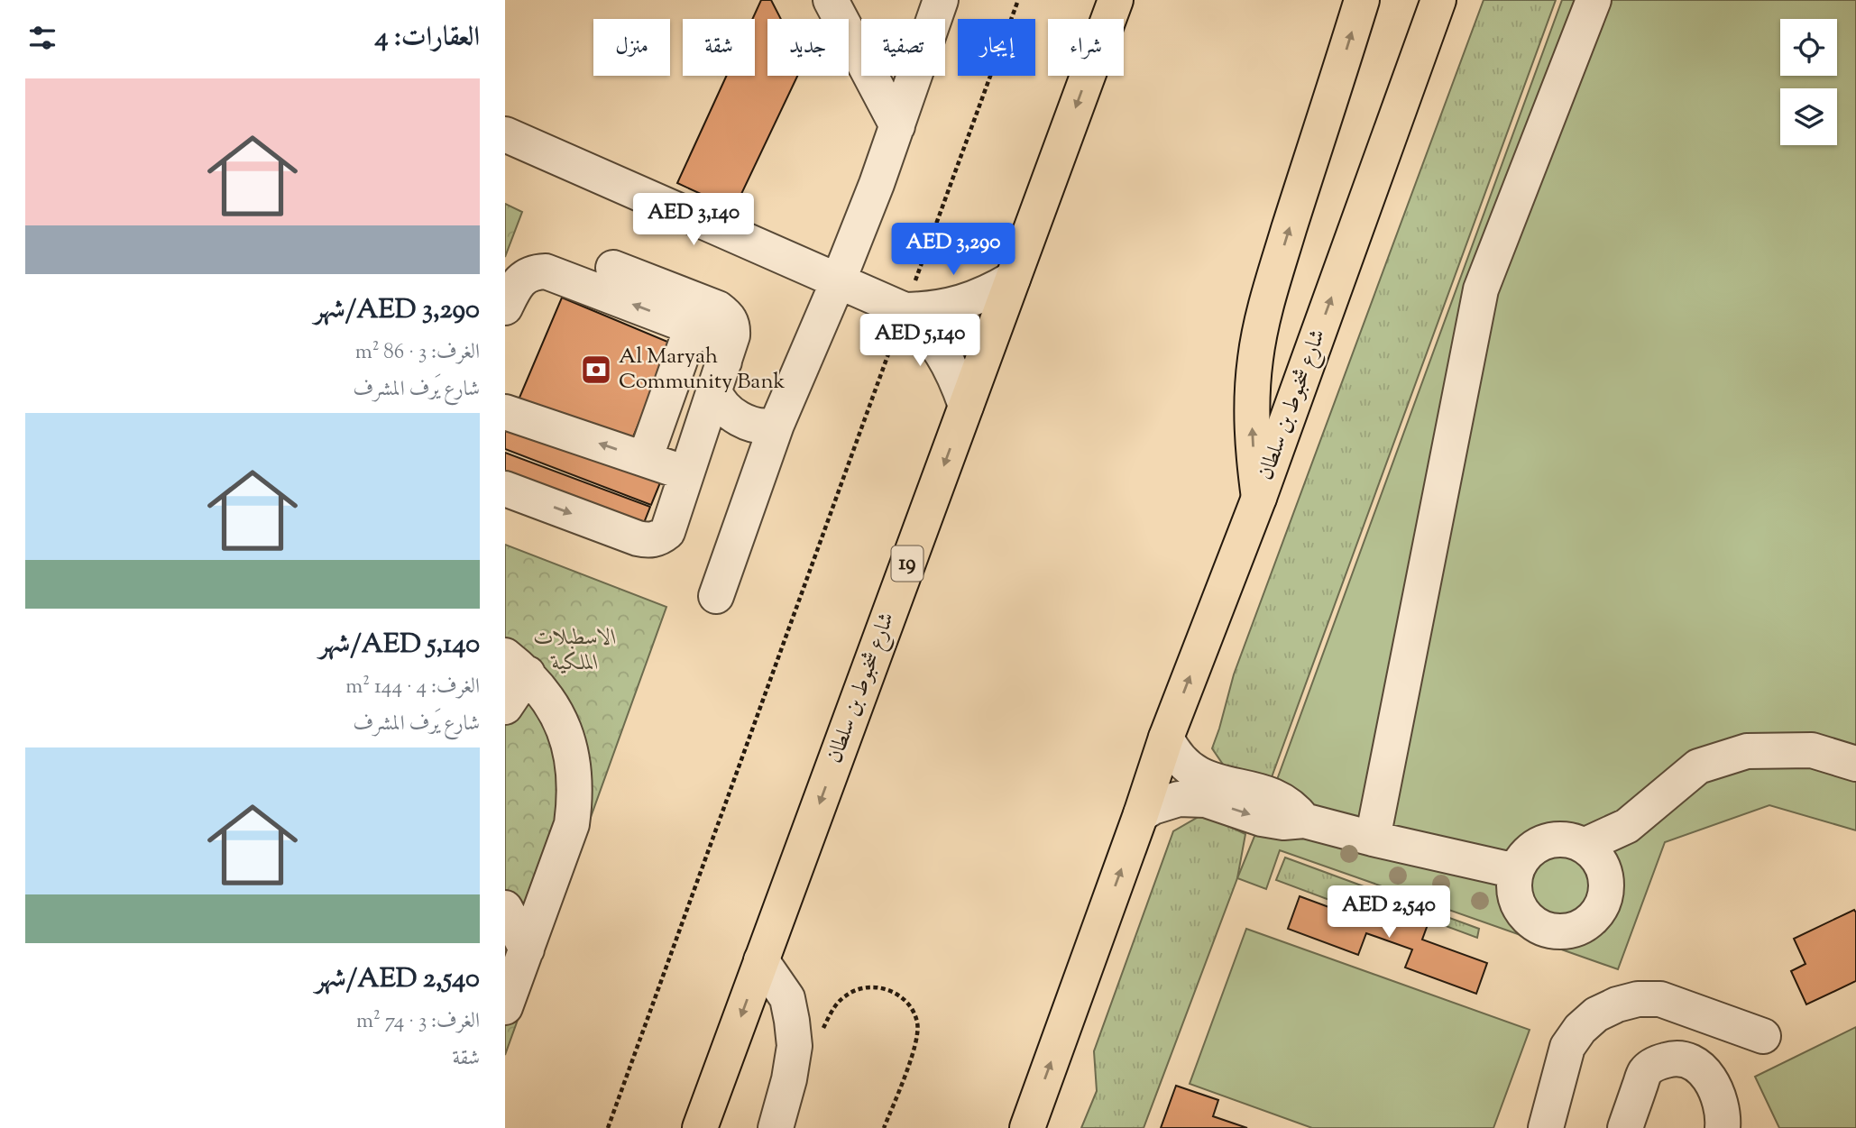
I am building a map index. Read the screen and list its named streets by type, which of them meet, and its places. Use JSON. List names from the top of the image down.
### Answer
{
  "streets": {
    "main road": ["شارع شخبوط بن سلطان", "19"]
  },
  "parks": ["الاسطبلات الملكية"],
  "places": {
    "bank": ["Al Maryah Community Bank"]
  },
  "page": {
    "heading": "العقارات: 4",
    "chip": [
      "شراء",
      "إيجار",
      "تصفية",
      "جديد",
      "شقة",
      "منزل"
    ],
    "list": [
      {
        "name": "AED 3,290/شهر",
        "note": "الغرف: 3 · 86 m² · شارع يَرف المشرف"
      },
      {
        "name": "AED 5,140/شهر",
        "note": "الغرف: 4 · 144 m² · شارع يَرف المشرف"
      },
      {
        "name": "AED 2,540/شهر",
        "note": "الغرف: 3 · 74 m² · شقة"
      }
    ],
    "price": [
      "AED 3,140",
      "AED 3,290",
      "AED 5,140",
      "AED 2,540"
    ]
  }
}
